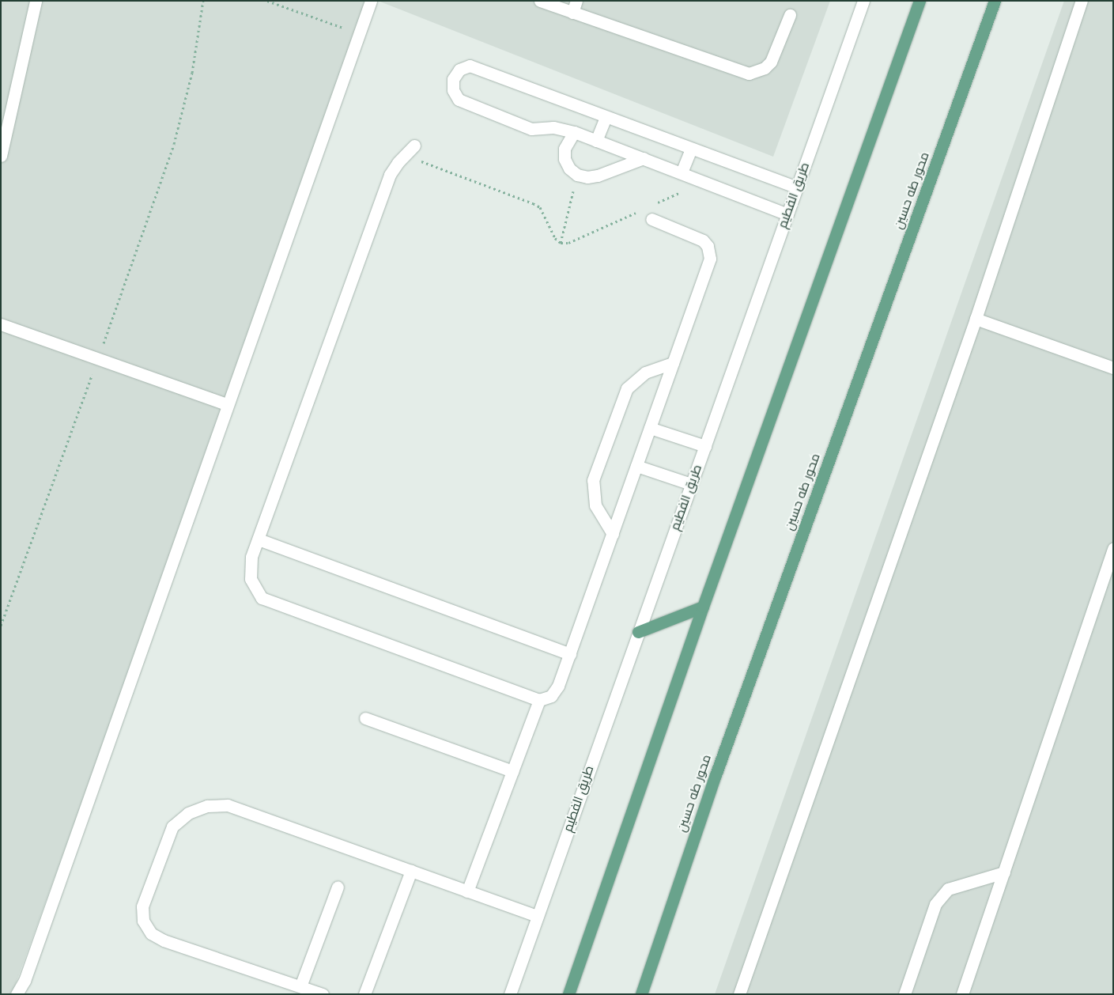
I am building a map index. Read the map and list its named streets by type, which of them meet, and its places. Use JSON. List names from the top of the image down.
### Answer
{
  "streets": {
    "main road": ["محور طه حسين"],
    "street": ["طريق الفطيم"]
  }
}
